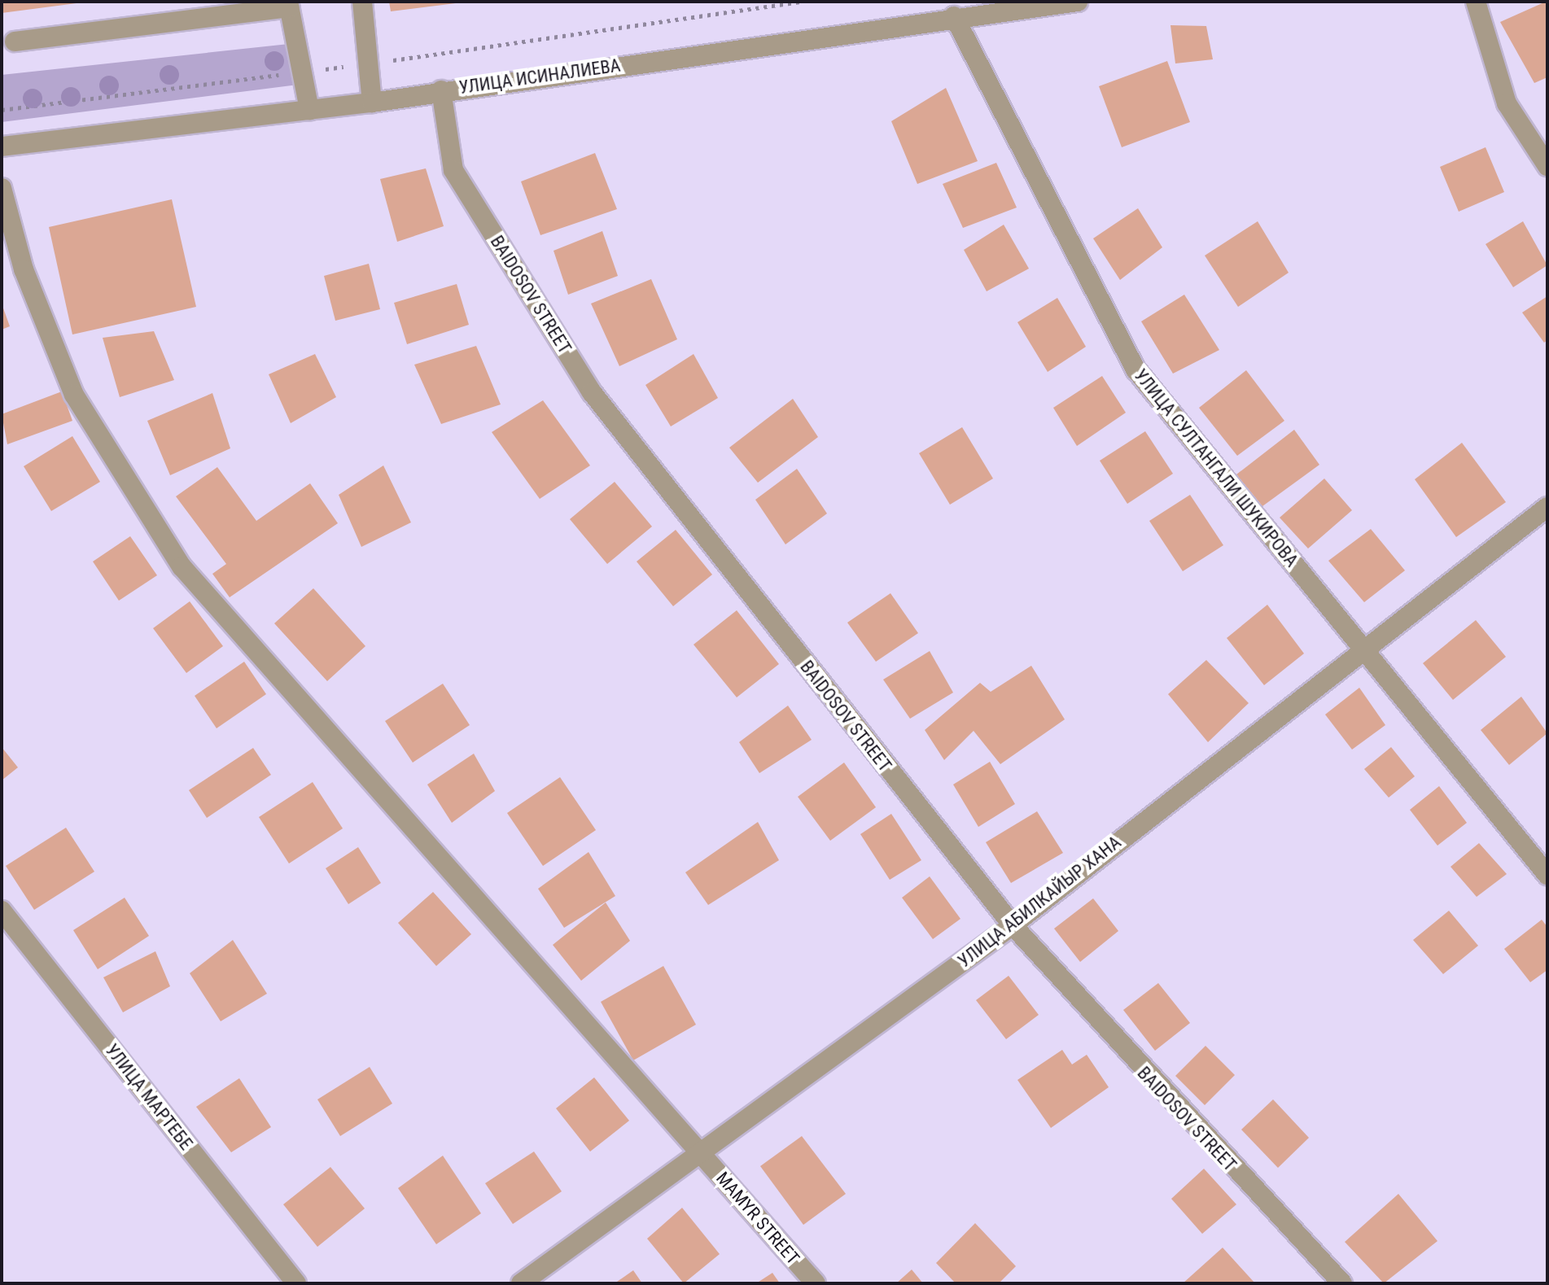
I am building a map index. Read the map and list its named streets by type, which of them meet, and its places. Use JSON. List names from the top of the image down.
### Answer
{
  "streets": {
    "street": [
      "УЛИЦА ИСИНАЛИЕВА",
      "BAIDOSOV STREET",
      "УЛИЦА СУЛТАНГАЛИ ШУКИРОВА",
      "УЛИЦА АБИЛКАЙЫР ХАНА",
      "УЛИЦА МАРТЕБЕ",
      "MAMYR STREET"
    ]
  },
  "crossings": [
    ["УЛИЦА ИСИНАЛИЕВА", "BAIDOSOV STREET"],
    ["УЛИЦА ИСИНАЛИЕВА", "УЛИЦА СУЛТАНГАЛИ ШУКИРОВА"],
    ["BAIDOSOV STREET", "УЛИЦА АБИЛКАЙЫР ХАНА"],
    ["УЛИЦА СУЛТАНГАЛИ ШУКИРОВА", "УЛИЦА АБИЛКАЙЫР ХАНА"],
    ["УЛИЦА АБИЛКАЙЫР ХАНА", "MAMYR STREET"]
  ]
}
